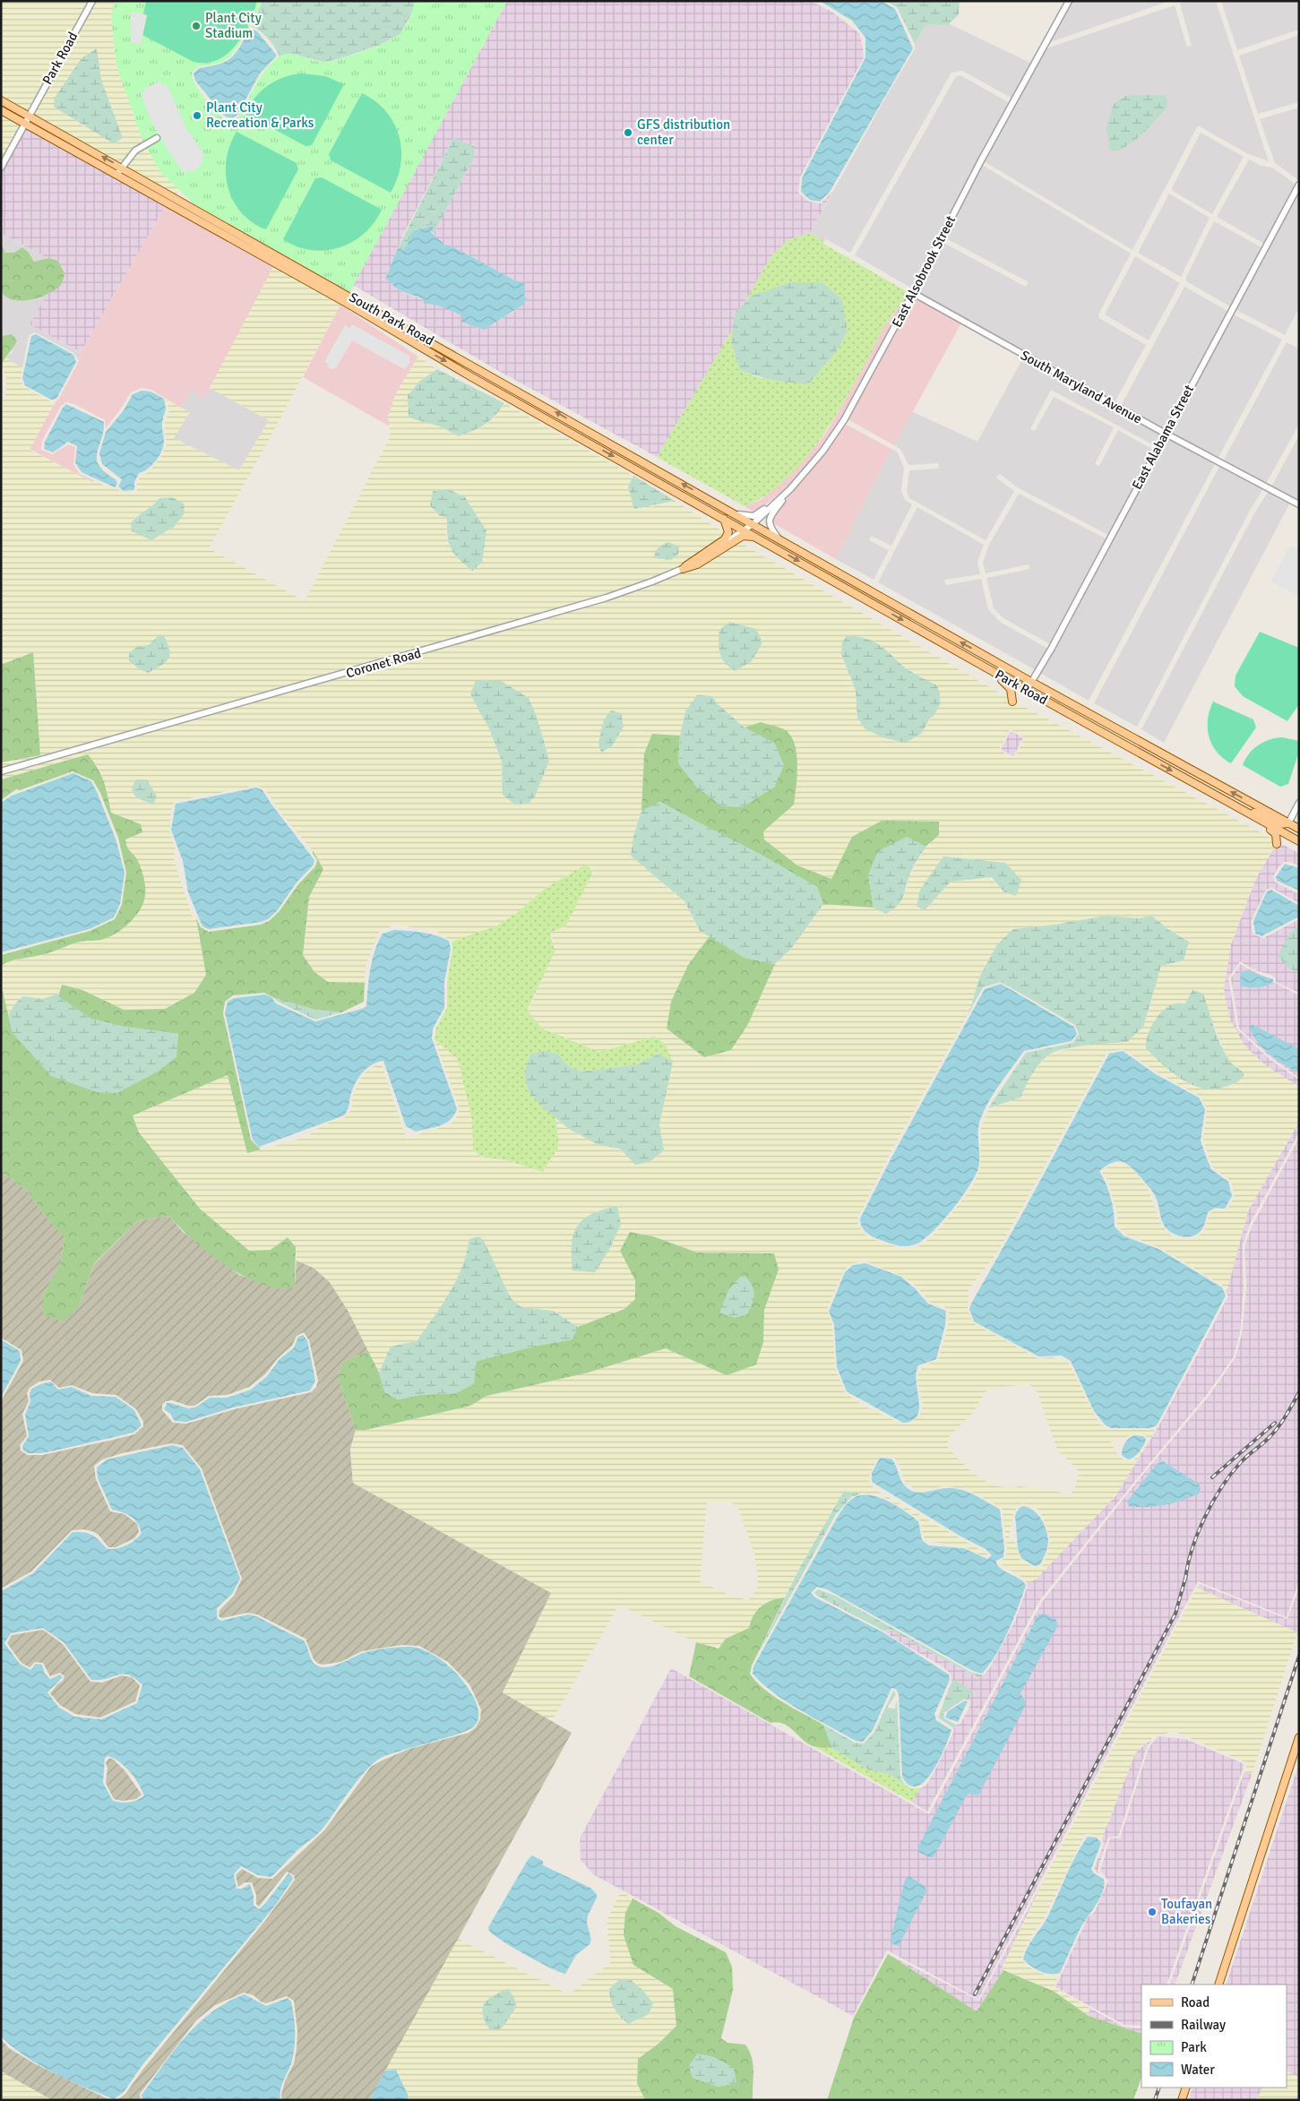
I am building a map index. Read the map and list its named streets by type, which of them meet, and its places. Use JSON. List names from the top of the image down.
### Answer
{
  "streets": {
    "main road": ["Park Road", "South Park Road"],
    "street": [
      "East Alsobrook Street",
      "South Maryland Avenue",
      "East Alabama Street",
      "Coronet Road"
    ]
  },
  "crossings": [
    ["Park Road", "East Alsobrook Street"],
    ["Park Road", "South Park Road"],
    ["Park Road", "East Alabama Street"],
    ["Park Road", "Coronet Road"],
    ["East Alsobrook Street", "South Park Road"],
    ["East Alsobrook Street", "South Maryland Avenue"],
    ["East Alsobrook Street", "Coronet Road"],
    ["South Park Road", "Coronet Road"],
    ["South Maryland Avenue", "East Alabama Street"]
  ],
  "places": [
    "Plant City Stadium",
    "Plant City Recreation & Parks",
    "GFS distribution center",
    "Toufayan Bakeries"
  ],
  "legend": [
    "Road",
    "Railway",
    "Park",
    "Water"
  ]
}
